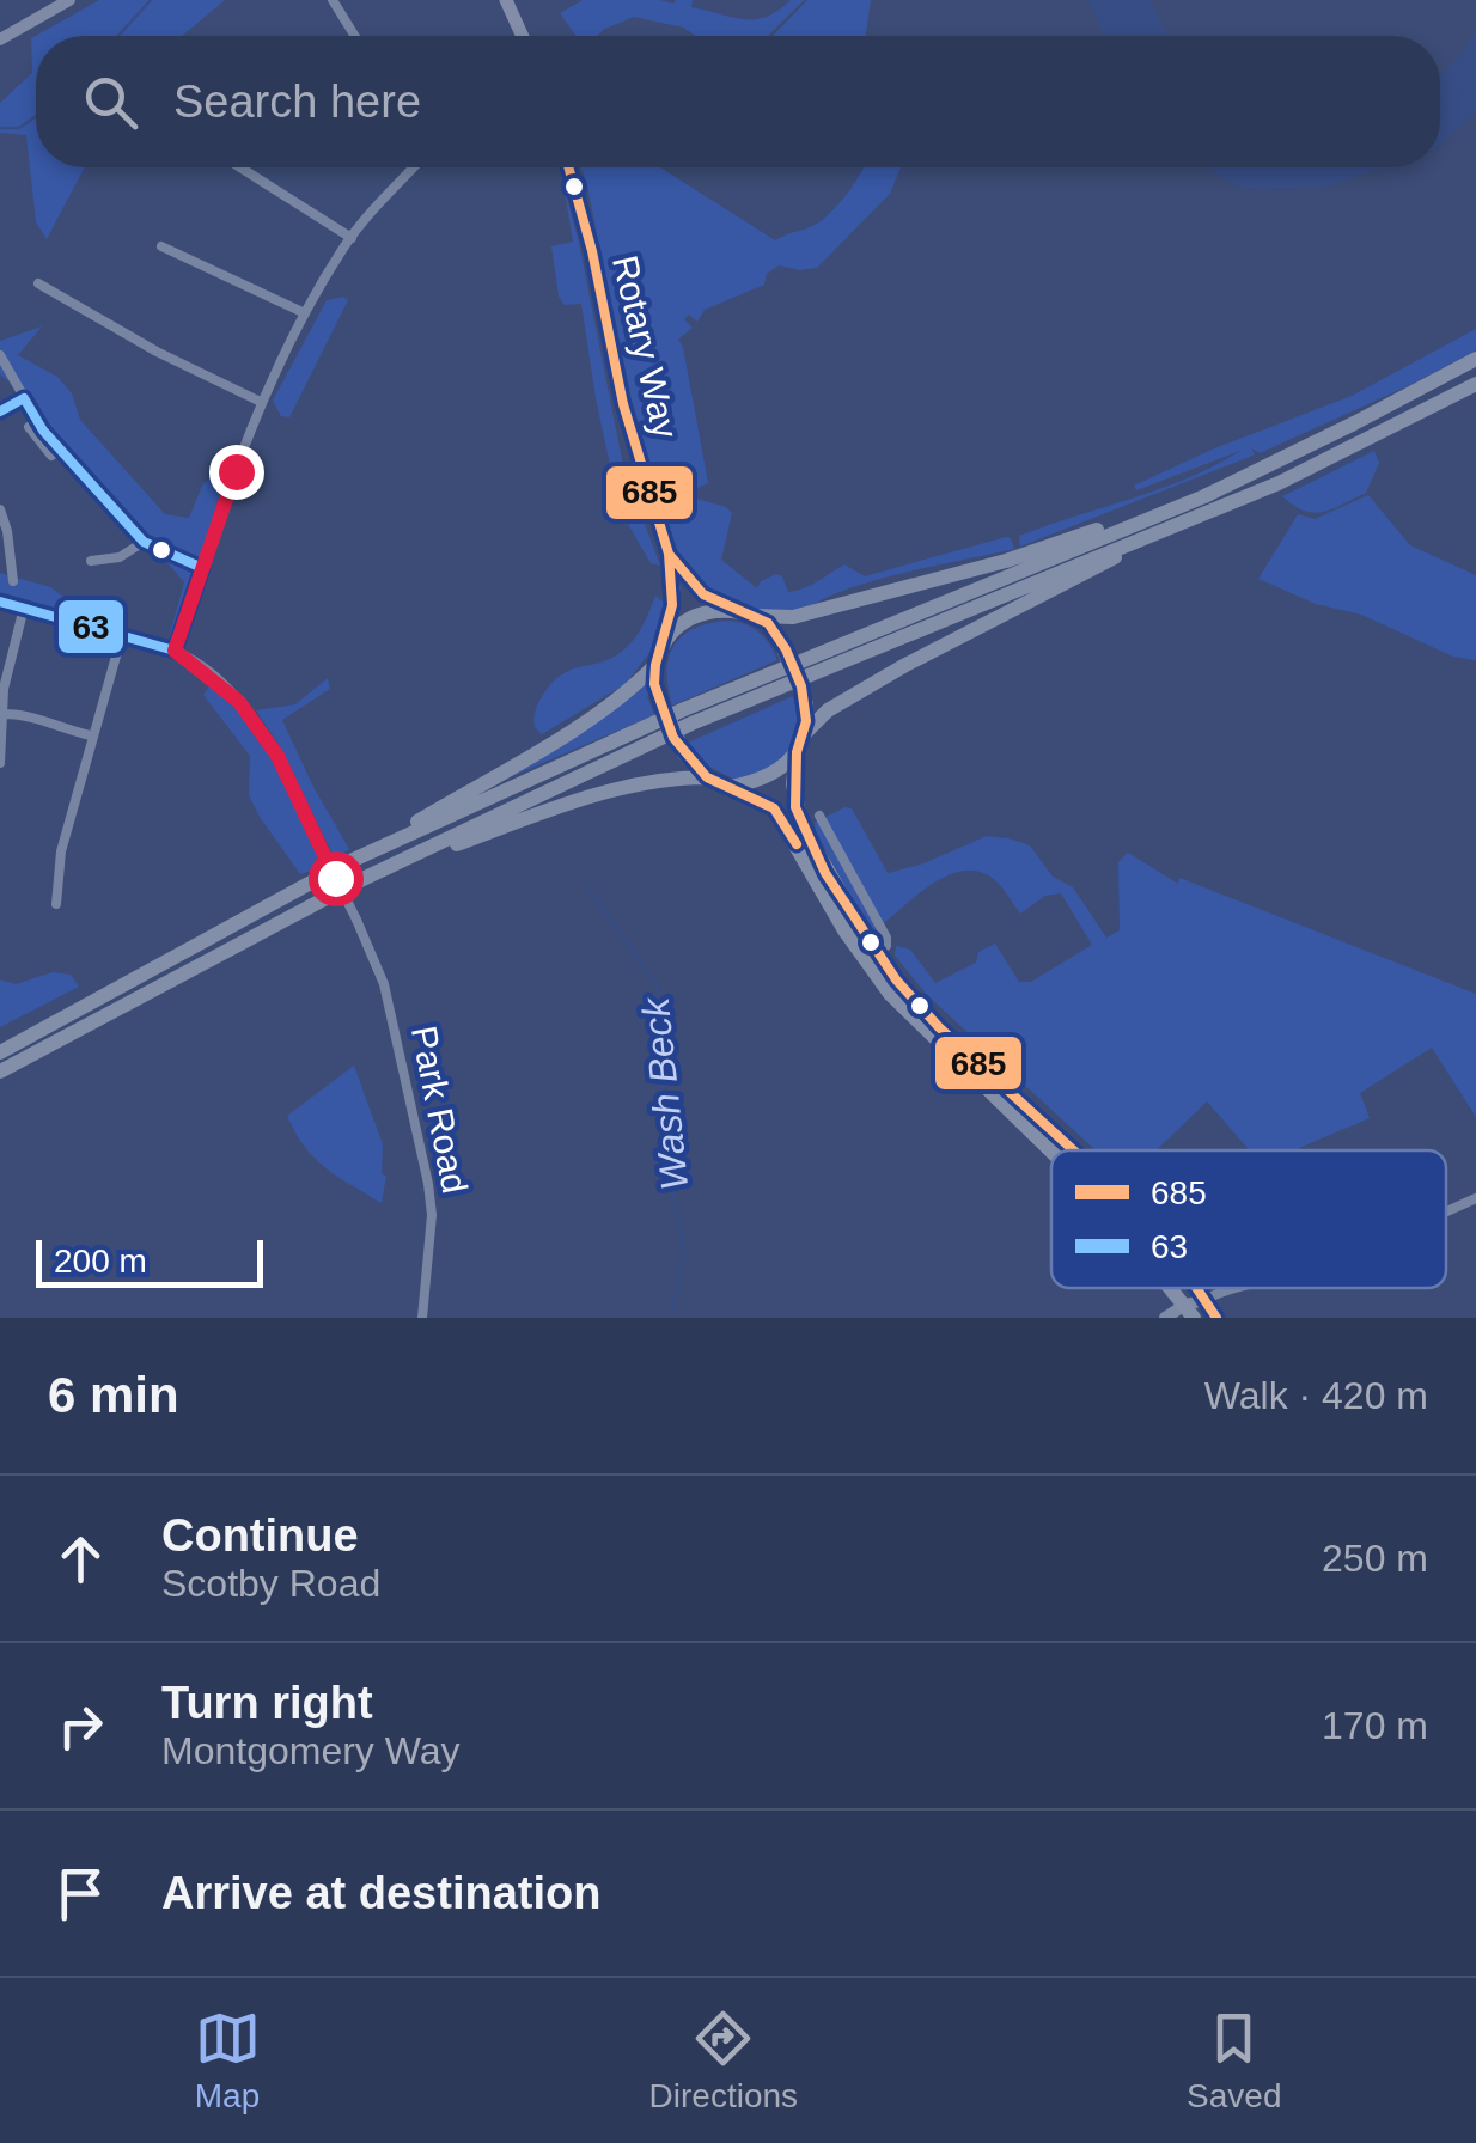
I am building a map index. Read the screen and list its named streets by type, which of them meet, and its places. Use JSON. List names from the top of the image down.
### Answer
{
  "streets": {
    "main road": ["Rotary Way"],
    "street": ["Park Road"]
  },
  "water": ["Wash Beck"],
  "lines": ["transit line 685", "transit line 63"],
  "legend": ["685", "63"],
  "scale_bar": "200 m",
  "page": {
    "search": "Search here",
    "scale": "200 m",
    "heading": ["6 min", "Walk · 420 m"],
    "list": [
      ["Continue", "Scotby Road", "250 m"],
      ["Turn right", "Montgomery Way", "170 m"],
      "Arrive at destination"
    ],
    "nav": ["Map", "Directions", "Saved"]
  }
}
